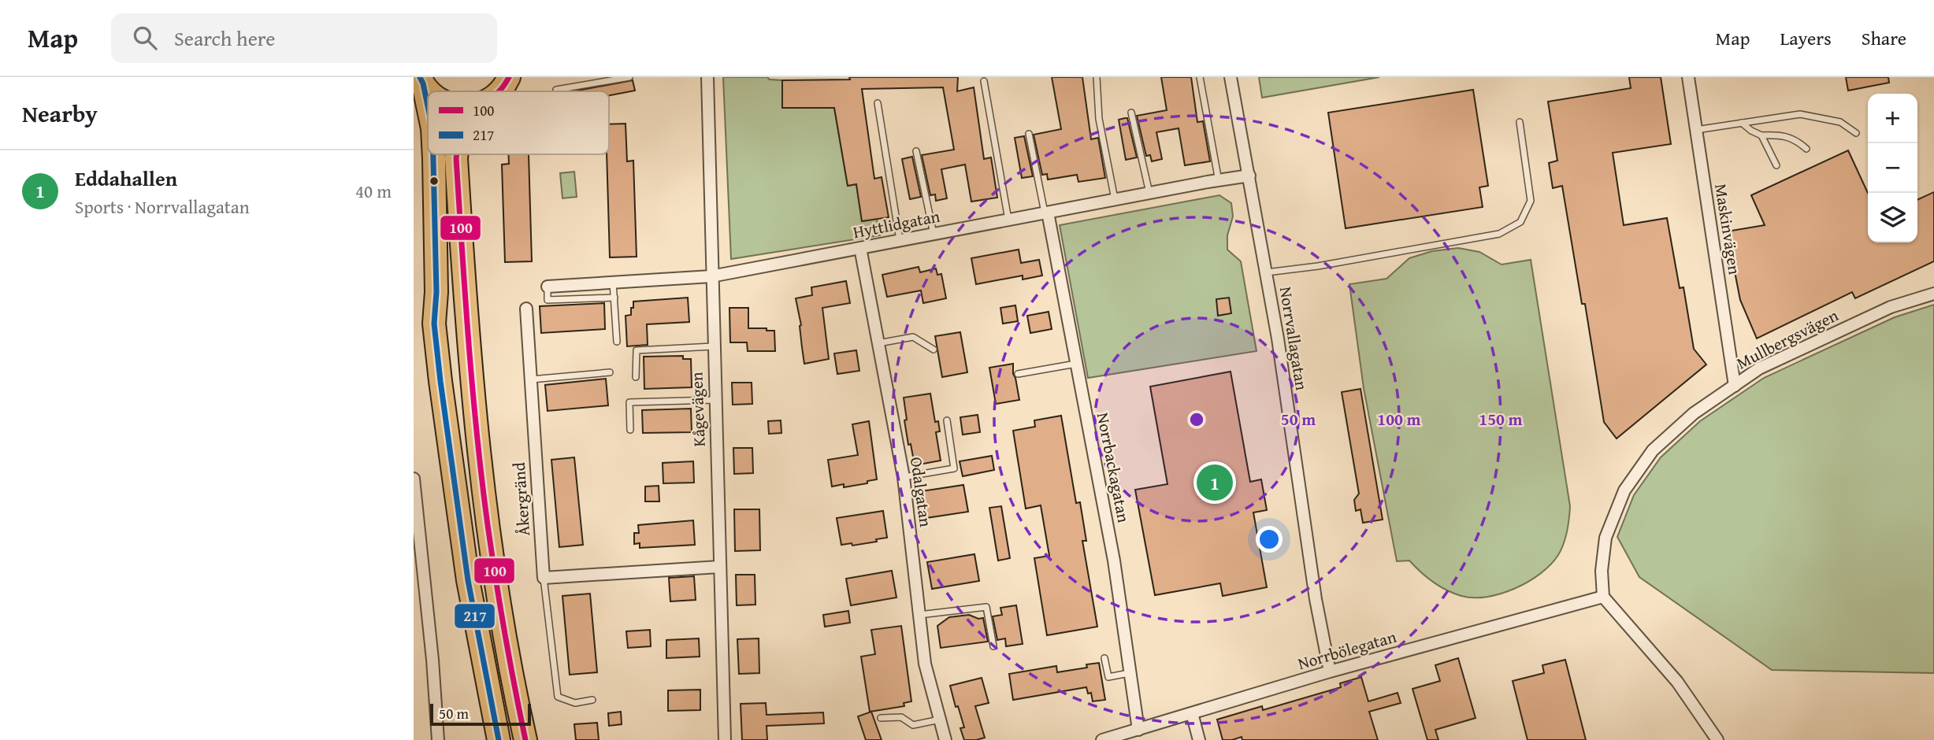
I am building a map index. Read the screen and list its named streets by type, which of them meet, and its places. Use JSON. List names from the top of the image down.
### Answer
{
  "streets": {
    "street": [
      "Hyttlidgatan",
      "Maskinvägen",
      "Norrvallagatan",
      "Mullbergsvägen",
      "Kågevägen",
      "Norrbackagatan",
      "Odalgatan",
      "Åkergränd",
      "Norrbölegatan"
    ]
  },
  "crossings": [
    ["Hyttlidgatan", "Norrvallagatan"],
    ["Hyttlidgatan", "Kågevägen"],
    ["Hyttlidgatan", "Norrbackagatan"],
    ["Hyttlidgatan", "Odalgatan"],
    ["Maskinvägen", "Mullbergsvägen"],
    ["Norrvallagatan", "Norrbölegatan"],
    ["Mullbergsvägen", "Norrbölegatan"],
    ["Norrbackagatan", "Norrbölegatan"]
  ],
  "lines": ["transit line 100", "transit line 217"],
  "legend": ["100", "217"],
  "scale_bar": "50 m",
  "page": {
    "header": "Map",
    "search": "Search here",
    "nav": ["Map", "Layers", "Share"],
    "heading": "Nearby",
    "map_buttons": ["+", "−"],
    "list": [
      {
        "mark": "1",
        "name": "Eddahallen",
        "note": "Sports · Norrvallagatan",
        "value": "40 m"
      }
    ],
    "pins": "1",
    "scale": "50 m"
  },
  "rings": ["50 m", "100 m", "150 m"]
}
